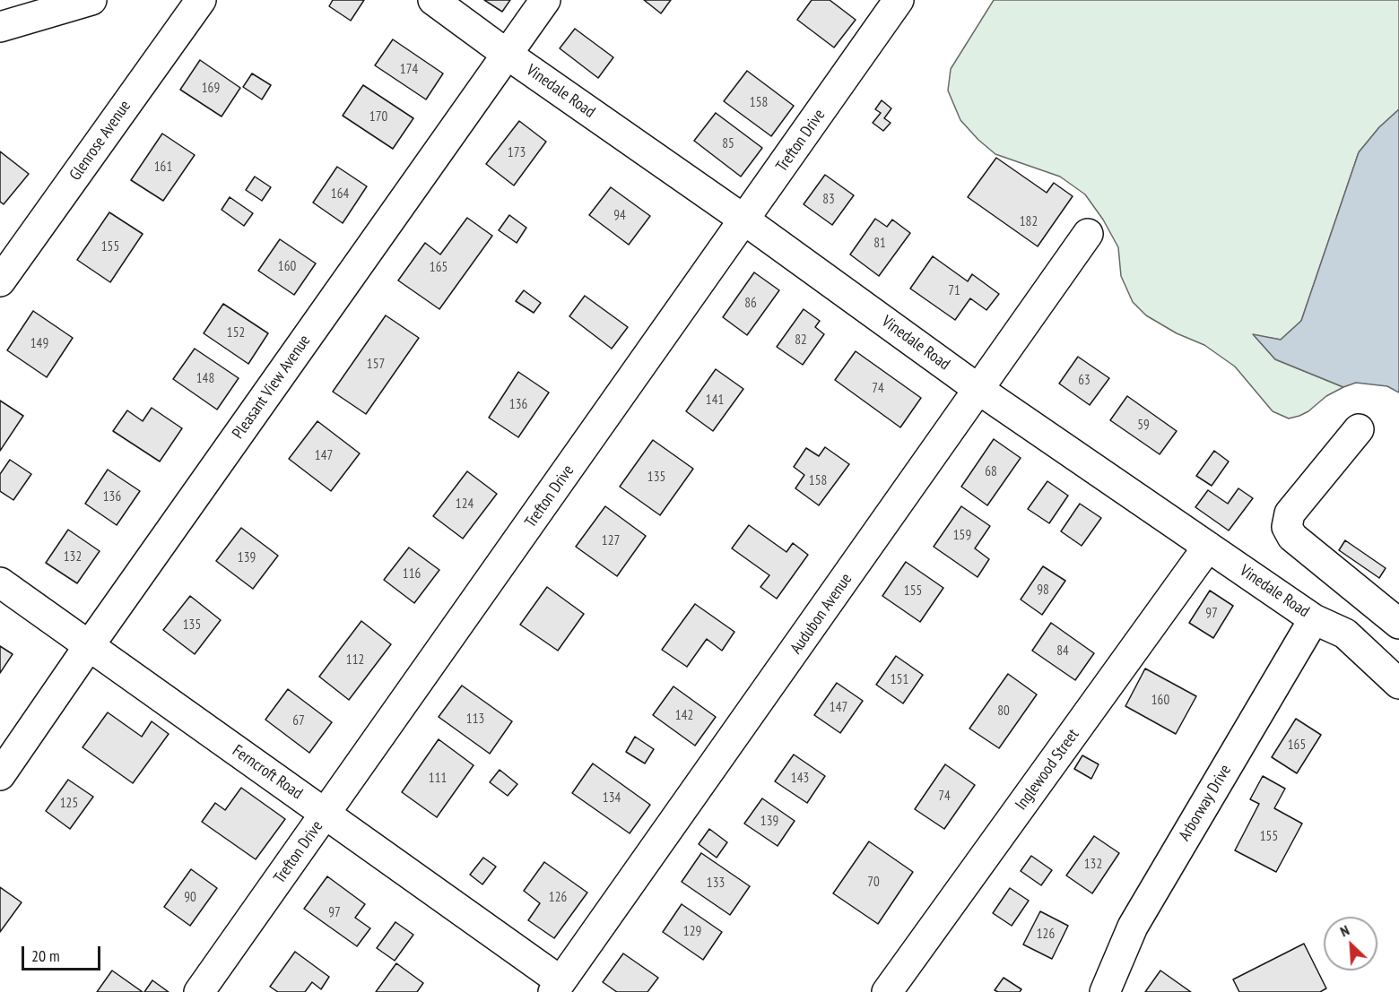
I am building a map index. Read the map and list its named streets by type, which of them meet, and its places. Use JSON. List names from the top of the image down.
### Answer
{
  "streets": {
    "street": [
      "Vinedale Road",
      "Glenrose Avenue",
      "Trefton Drive",
      "Pleasant View Avenue",
      "Audubon Avenue",
      "Inglewood Street",
      "Ferncroft Road",
      "Arborway Drive"
    ]
  },
  "crossings": [
    ["Vinedale Road", "Trefton Drive"],
    ["Vinedale Road", "Pleasant View Avenue"],
    ["Vinedale Road", "Audubon Avenue"],
    ["Vinedale Road", "Inglewood Street"],
    ["Vinedale Road", "Arborway Drive"],
    ["Trefton Drive", "Ferncroft Road"],
    ["Pleasant View Avenue", "Ferncroft Road"],
    ["Audubon Avenue", "Ferncroft Road"]
  ],
  "house_numbers": [
    "174",
    "169",
    "158",
    "170",
    "85",
    "173",
    "161",
    "164",
    "83",
    "94",
    "182",
    "81",
    "155",
    "160",
    "165",
    "71",
    "86",
    "152",
    "82",
    "149",
    "157",
    "148",
    "63",
    "74",
    "141",
    "136",
    "59",
    "147",
    "68",
    "135",
    "158",
    "136",
    "124",
    "159",
    "127",
    "132",
    "139",
    "116",
    "98",
    "155",
    "97",
    "135",
    "84",
    "112",
    "151",
    "160",
    "147",
    "80",
    "142",
    "113",
    "67",
    "165",
    "111",
    "143",
    "74",
    "134",
    "125",
    "139",
    "155",
    "132",
    "70",
    "133",
    "90",
    "126",
    "97",
    "129",
    "126"
  ],
  "scale_bar": "20 m",
  "north": "top left"
}
